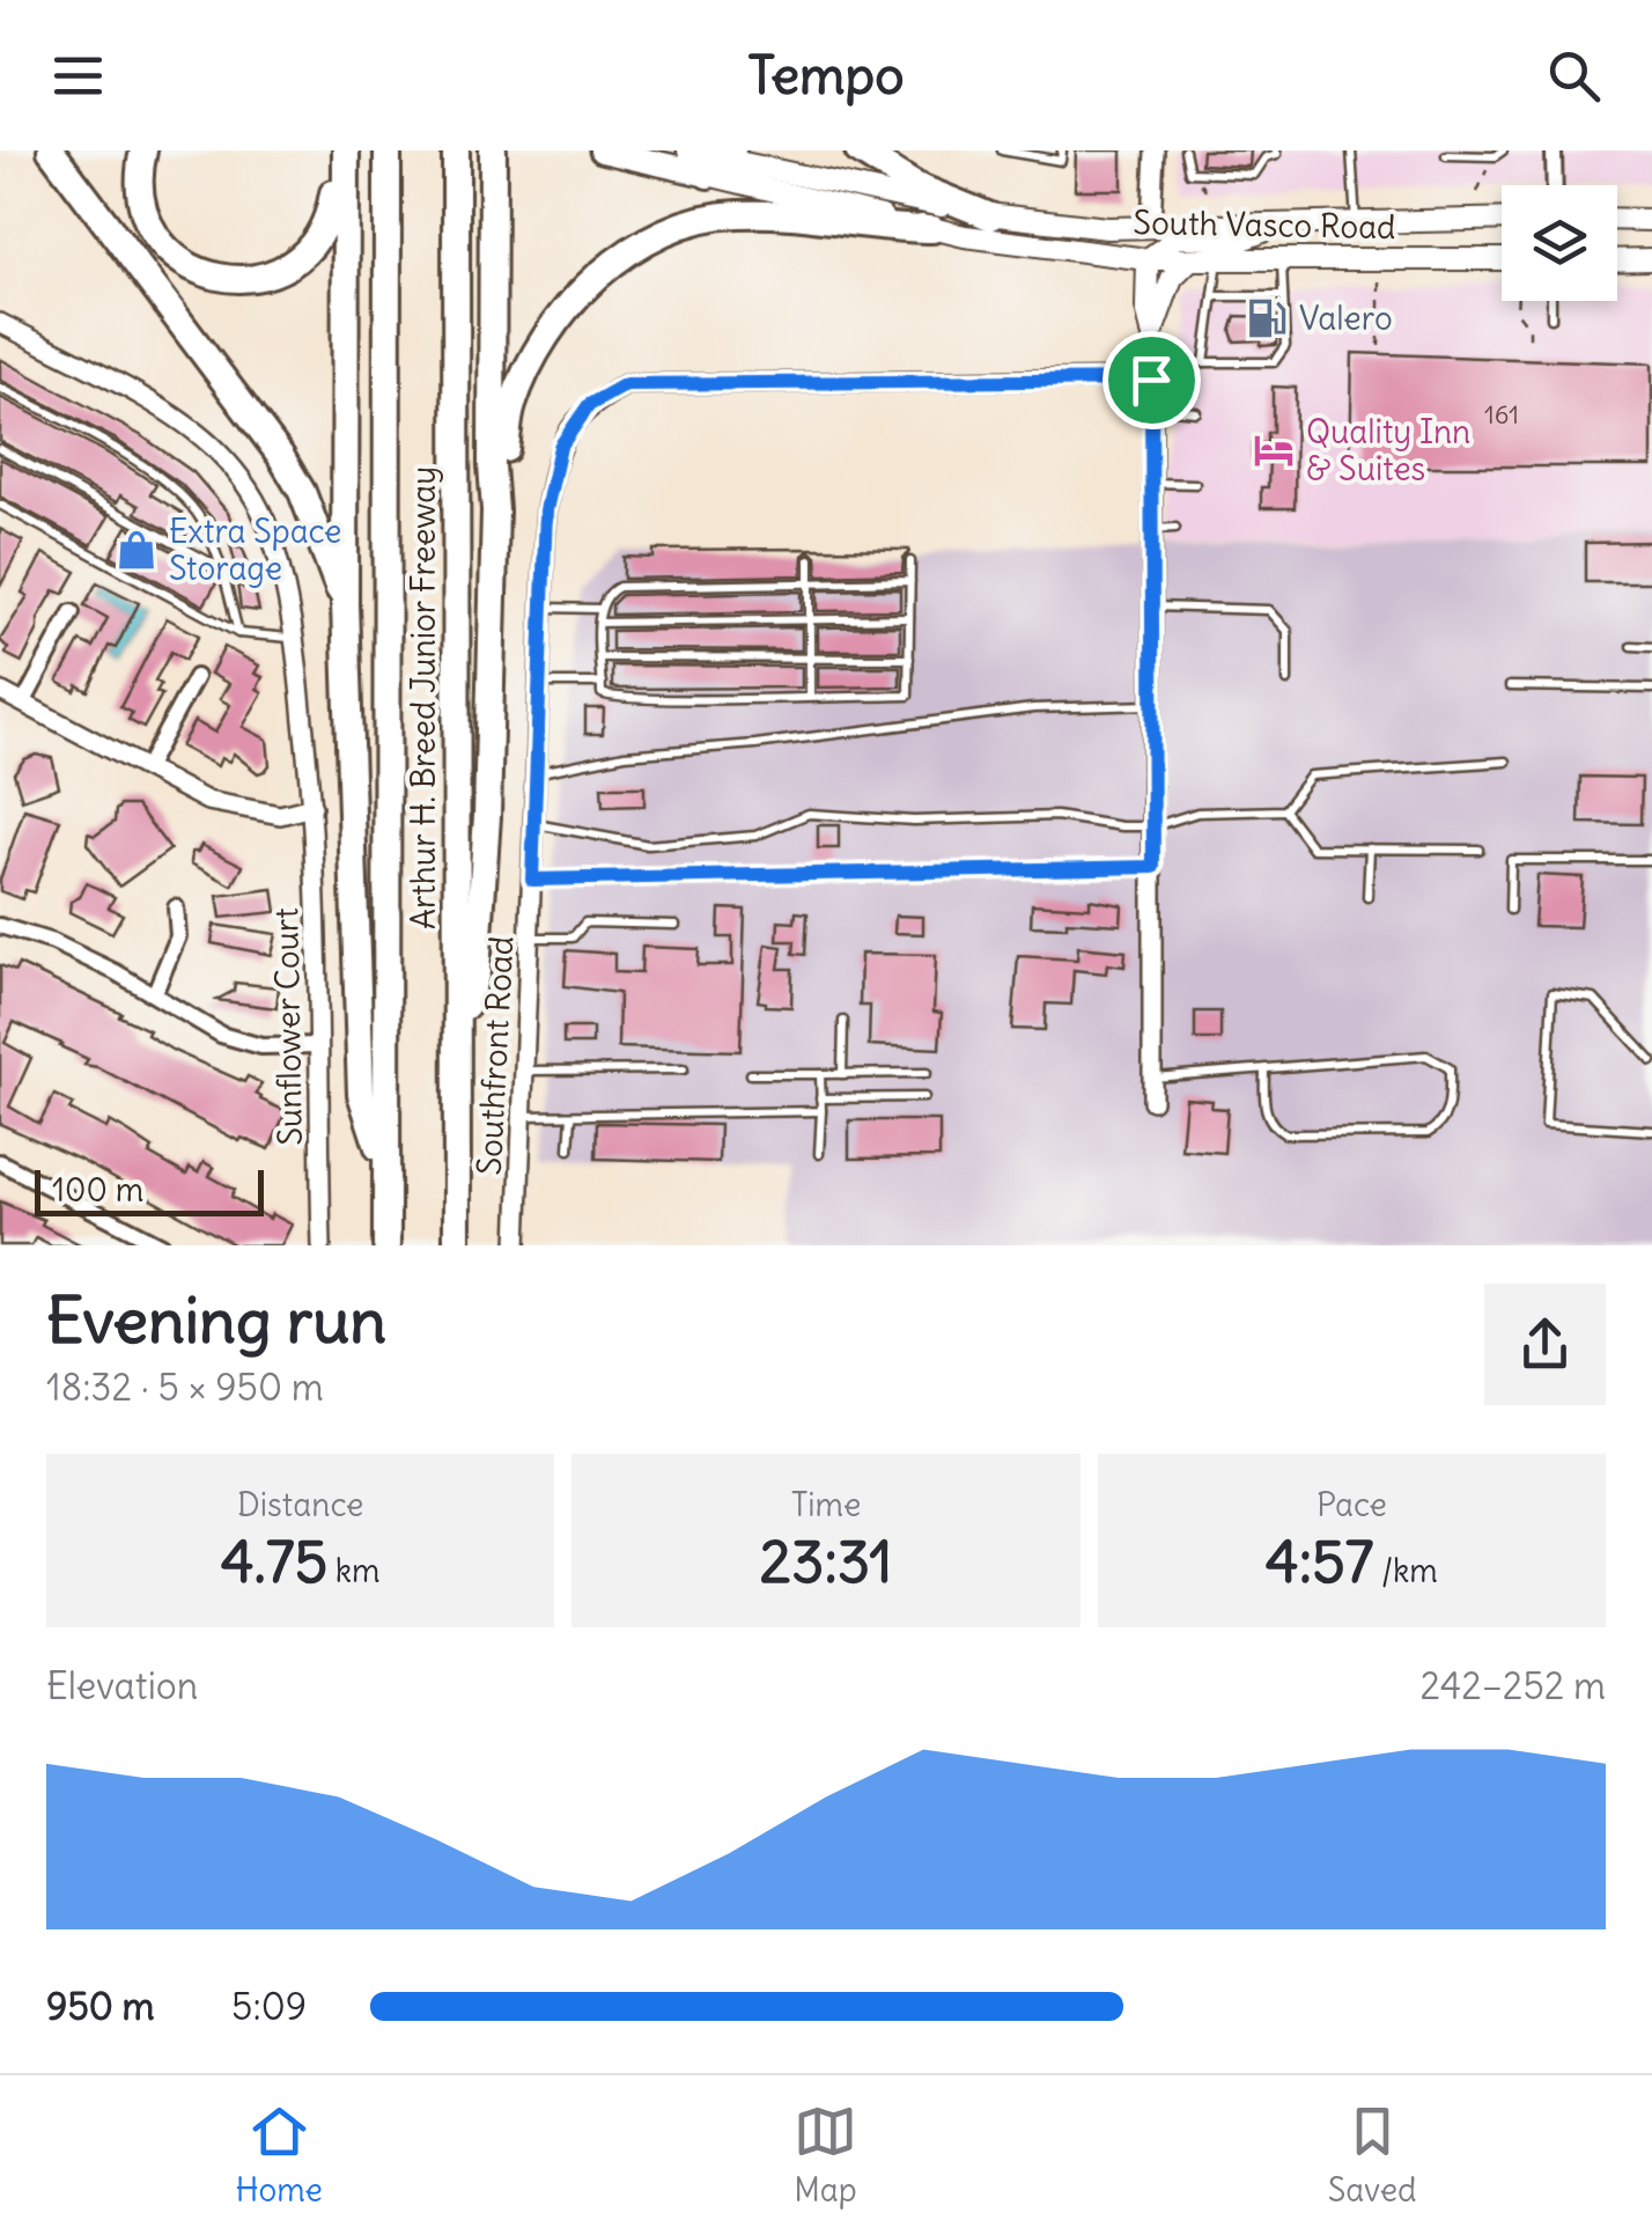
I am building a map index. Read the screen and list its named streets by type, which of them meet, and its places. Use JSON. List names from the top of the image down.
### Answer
{
  "streets": {
    "highway": ["South Vasco Road", "Arthur H. Breed Junior Freeway"],
    "street": ["Sunflower Court", "Southfront Road"]
  },
  "places": {
    "fuel station": ["Valero"],
    "hotel": ["Quality Inn & Suites"],
    "shop": ["Extra Space Storage"]
  },
  "house_numbers": ["161"],
  "scale_bar": "100 m",
  "page": {
    "header": "Tempo",
    "scale": "100 m",
    "heading": ["Evening run", "18:32 · 5 × 950 m"],
    "stats": [
      ["Distance", "4.75 km"],
      ["Time", "23:31"],
      ["Pace", "4:57 /km"]
    ],
    "chart": ["Elevation", "242–252 m"],
    "list": [
      {
        "name": "950 m",
        "note": "5:09"
      }
    ],
    "tabs": ["Home", "Map", "Saved"]
  }
}
